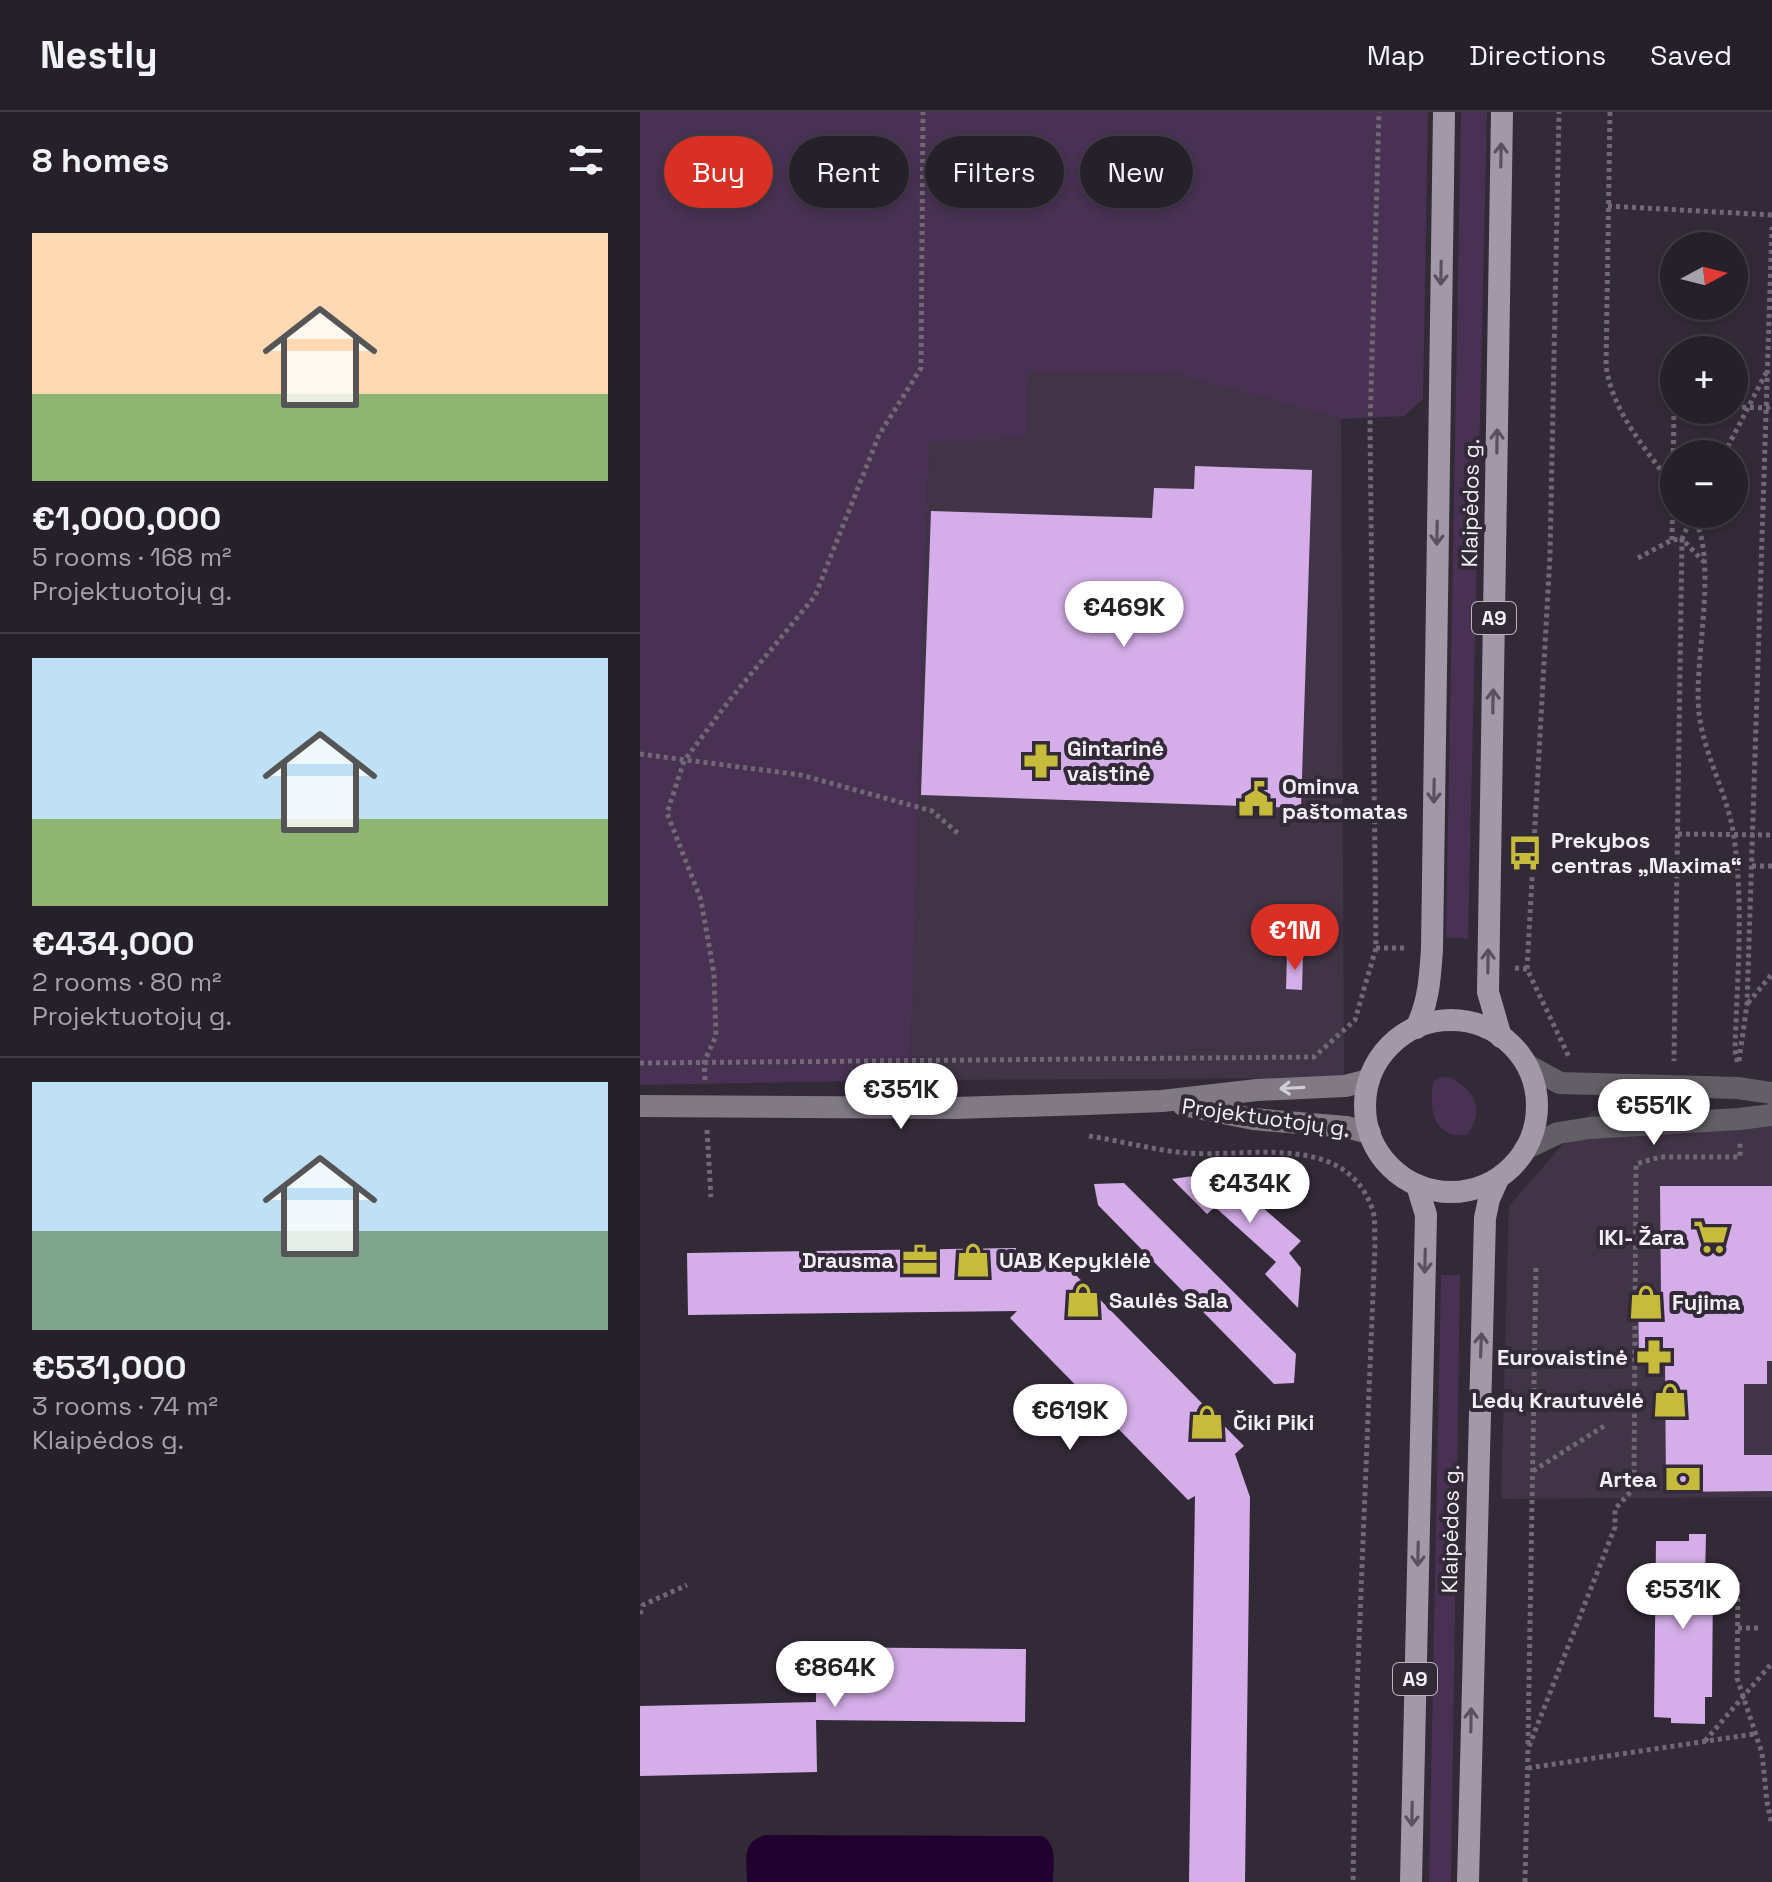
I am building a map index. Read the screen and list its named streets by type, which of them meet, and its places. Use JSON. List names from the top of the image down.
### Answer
{
  "streets": {
    "highway": ["Klaipėdos g.", "A9"],
    "main road": ["Projektuotojų g."]
  },
  "crossings": [
    ["Klaipėdos g.", "Projektuotojų g."]
  ],
  "places": {
    "pharmacy": ["Gintarinė vaistinė", "Eurovaistinė"],
    "public building": ["Ominva paštomatas"],
    "bus stop": ["Prekybos centras „Maxima“"],
    "supermarket": ["IKI- Žara"],
    "office": ["Drausma"],
    "shop": [
      "UAB Kepyklėlė",
      "Saulės Sala",
      "Fujima",
      "Ledų Krautuvėlė",
      "Čiki Piki"
    ],
    "bank": ["Artea"]
  },
  "north": "right",
  "page": {
    "header": "Nestly",
    "nav": ["Map", "Directions", "Saved"],
    "heading": "8 homes",
    "chip": [
      "Buy",
      "Rent",
      "Filters",
      "New"
    ],
    "list": [
      {
        "name": "€1,000,000",
        "note": "5 rooms · 168 m² · Projektuotojų g."
      },
      {
        "name": "€434,000",
        "note": "2 rooms · 80 m² · Projektuotojų g."
      },
      {
        "name": "€531,000",
        "note": "3 rooms · 74 m² · Klaipėdos g."
      }
    ],
    "map_buttons": ["+", "−"],
    "price": [
      "€469K",
      "€1M",
      "€351K",
      "€551K",
      "€434K",
      "€619K",
      "€531K",
      "€864K"
    ]
  }
}
